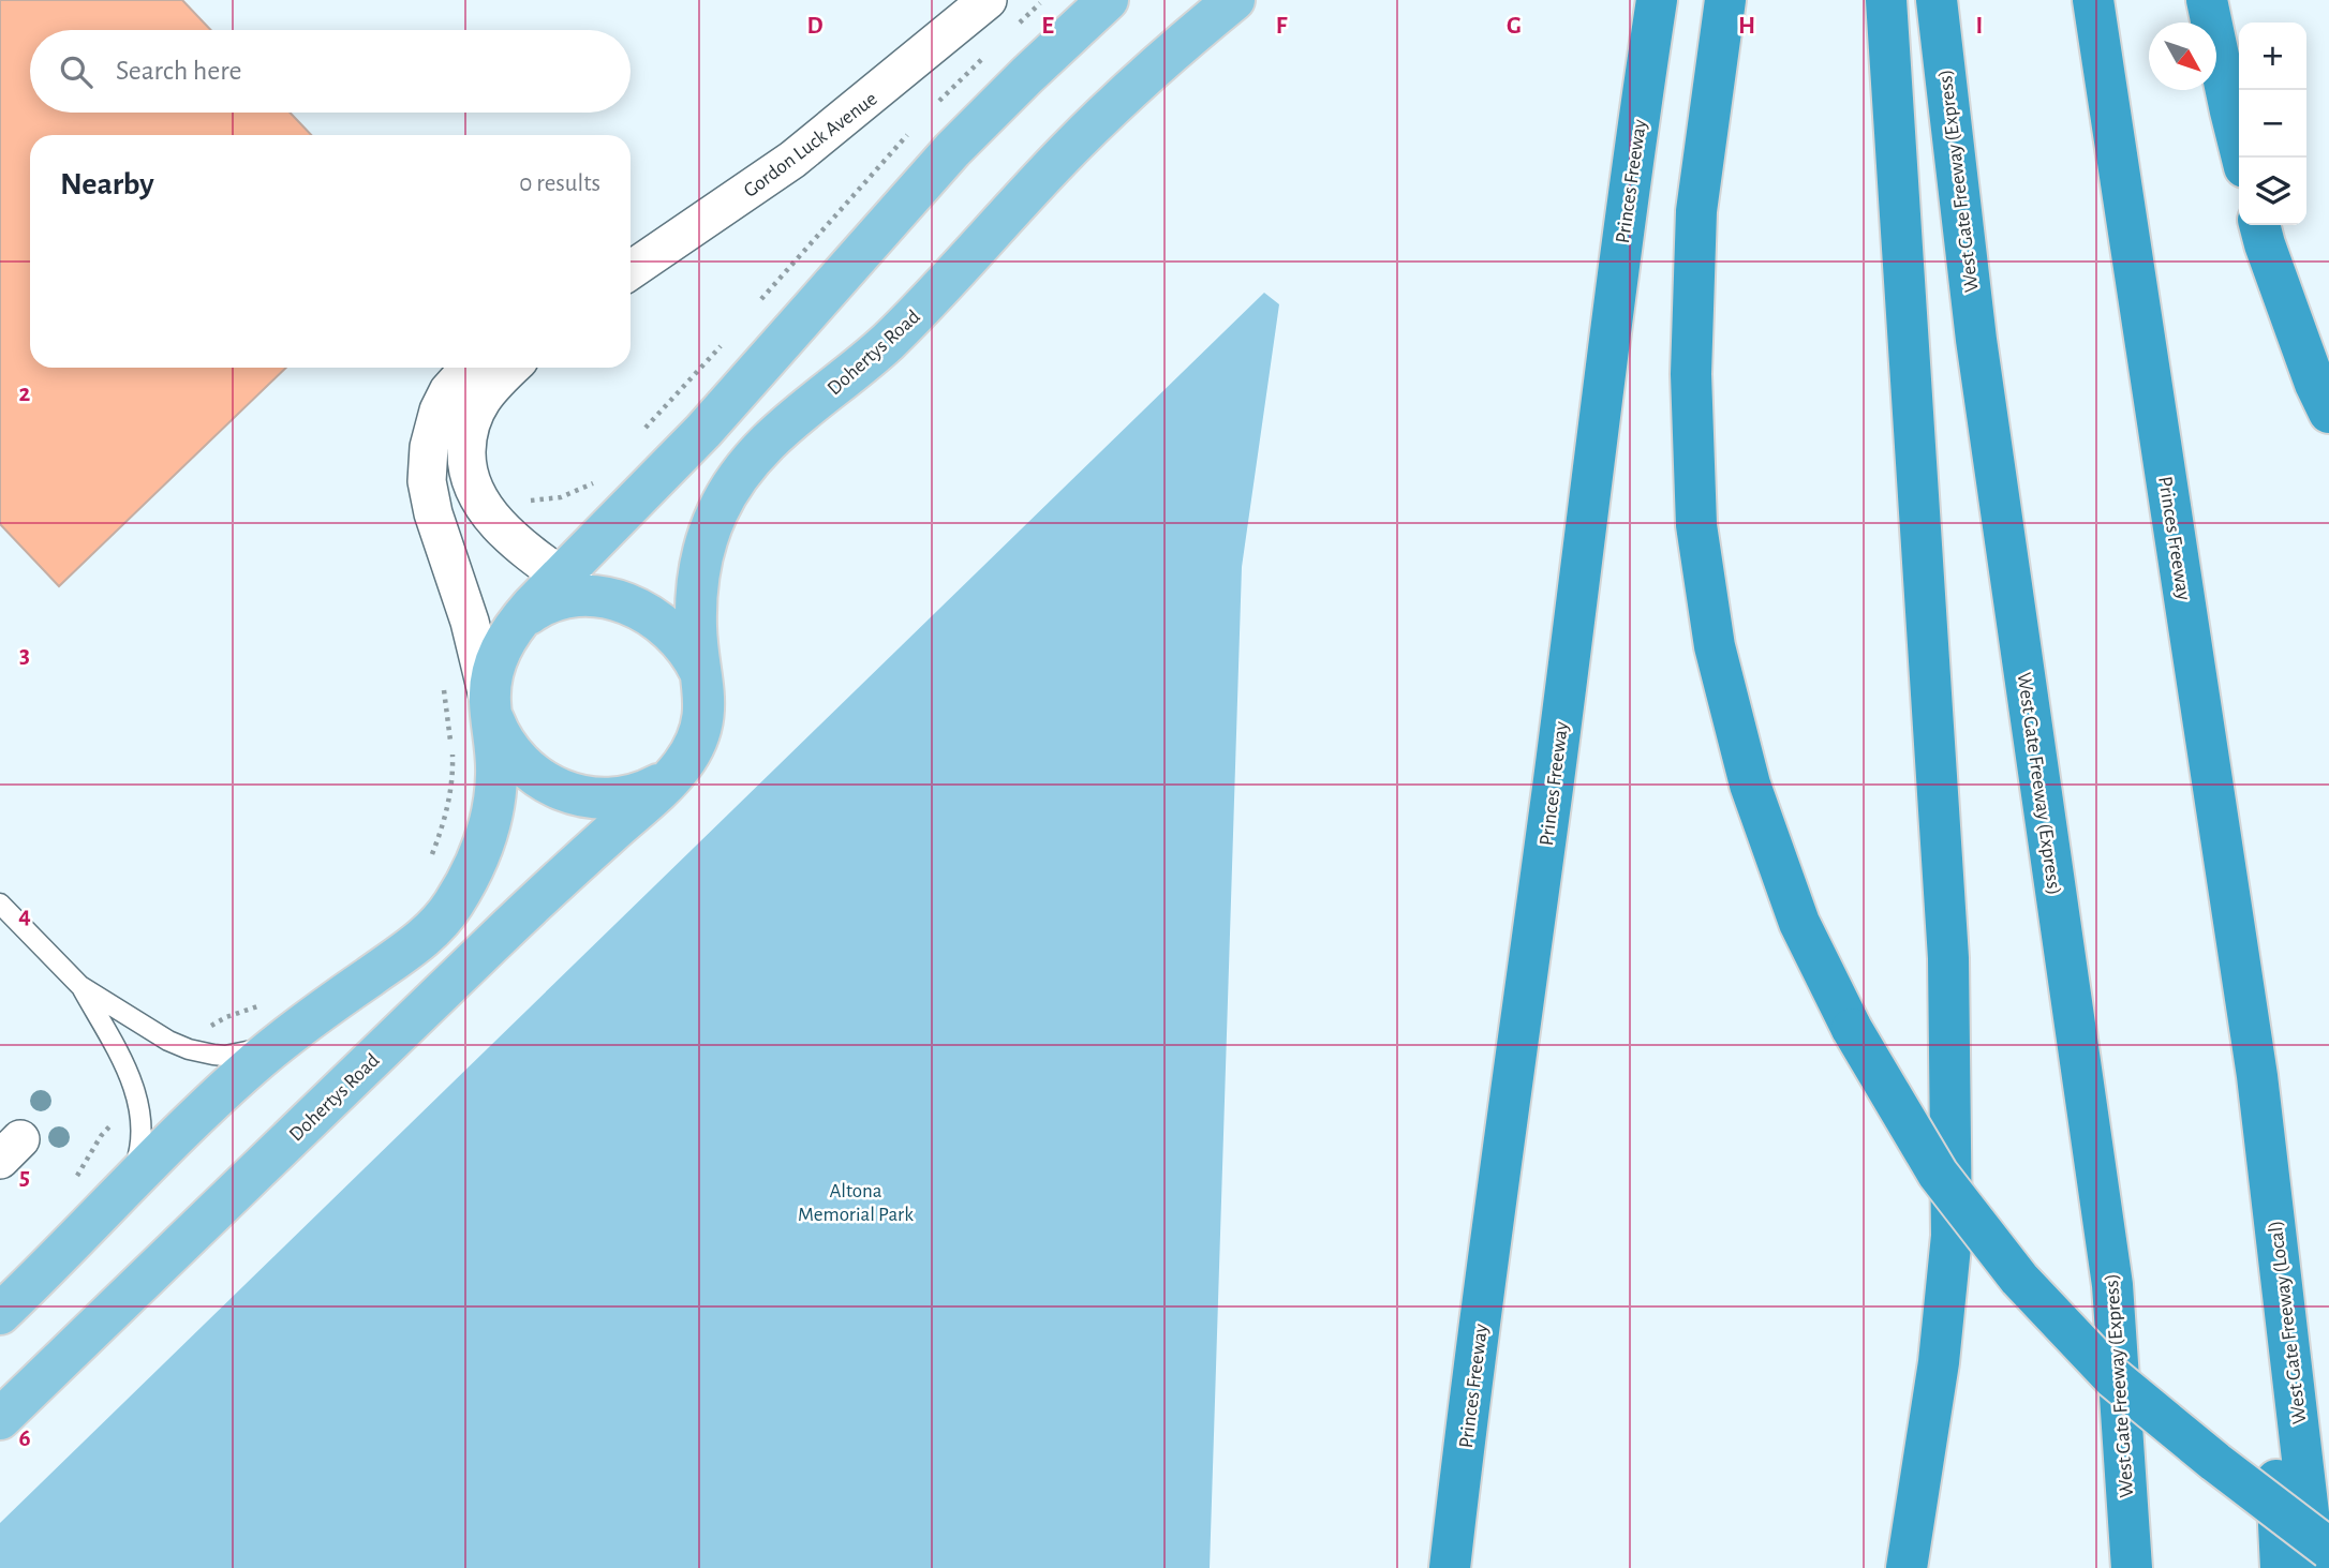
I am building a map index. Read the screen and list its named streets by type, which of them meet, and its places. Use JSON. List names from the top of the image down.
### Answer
{
  "streets": {
    "highway": ["Princes Freeway", "West Gate Freeway (Express)", "West Gate Freeway (Local)"],
    "main road": ["Dohertys Road"],
    "street": ["Gordon Luck Avenue"]
  },
  "crossings": [
    ["Princes Freeway", "West Gate Freeway (Local)"]
  ],
  "parks": ["Altona Memorial Park"],
  "north": "bottom right",
  "page": {
    "map_buttons": ["+", "−"],
    "search": "Search here",
    "heading": ["Nearby", "0 results"]
  },
  "grid": {
    "columns": [
      "D",
      "E",
      "F",
      "G",
      "H",
      "I"
    ],
    "rows": [
      "2",
      "3",
      "4",
      "5",
      "6"
    ]
  }
}
